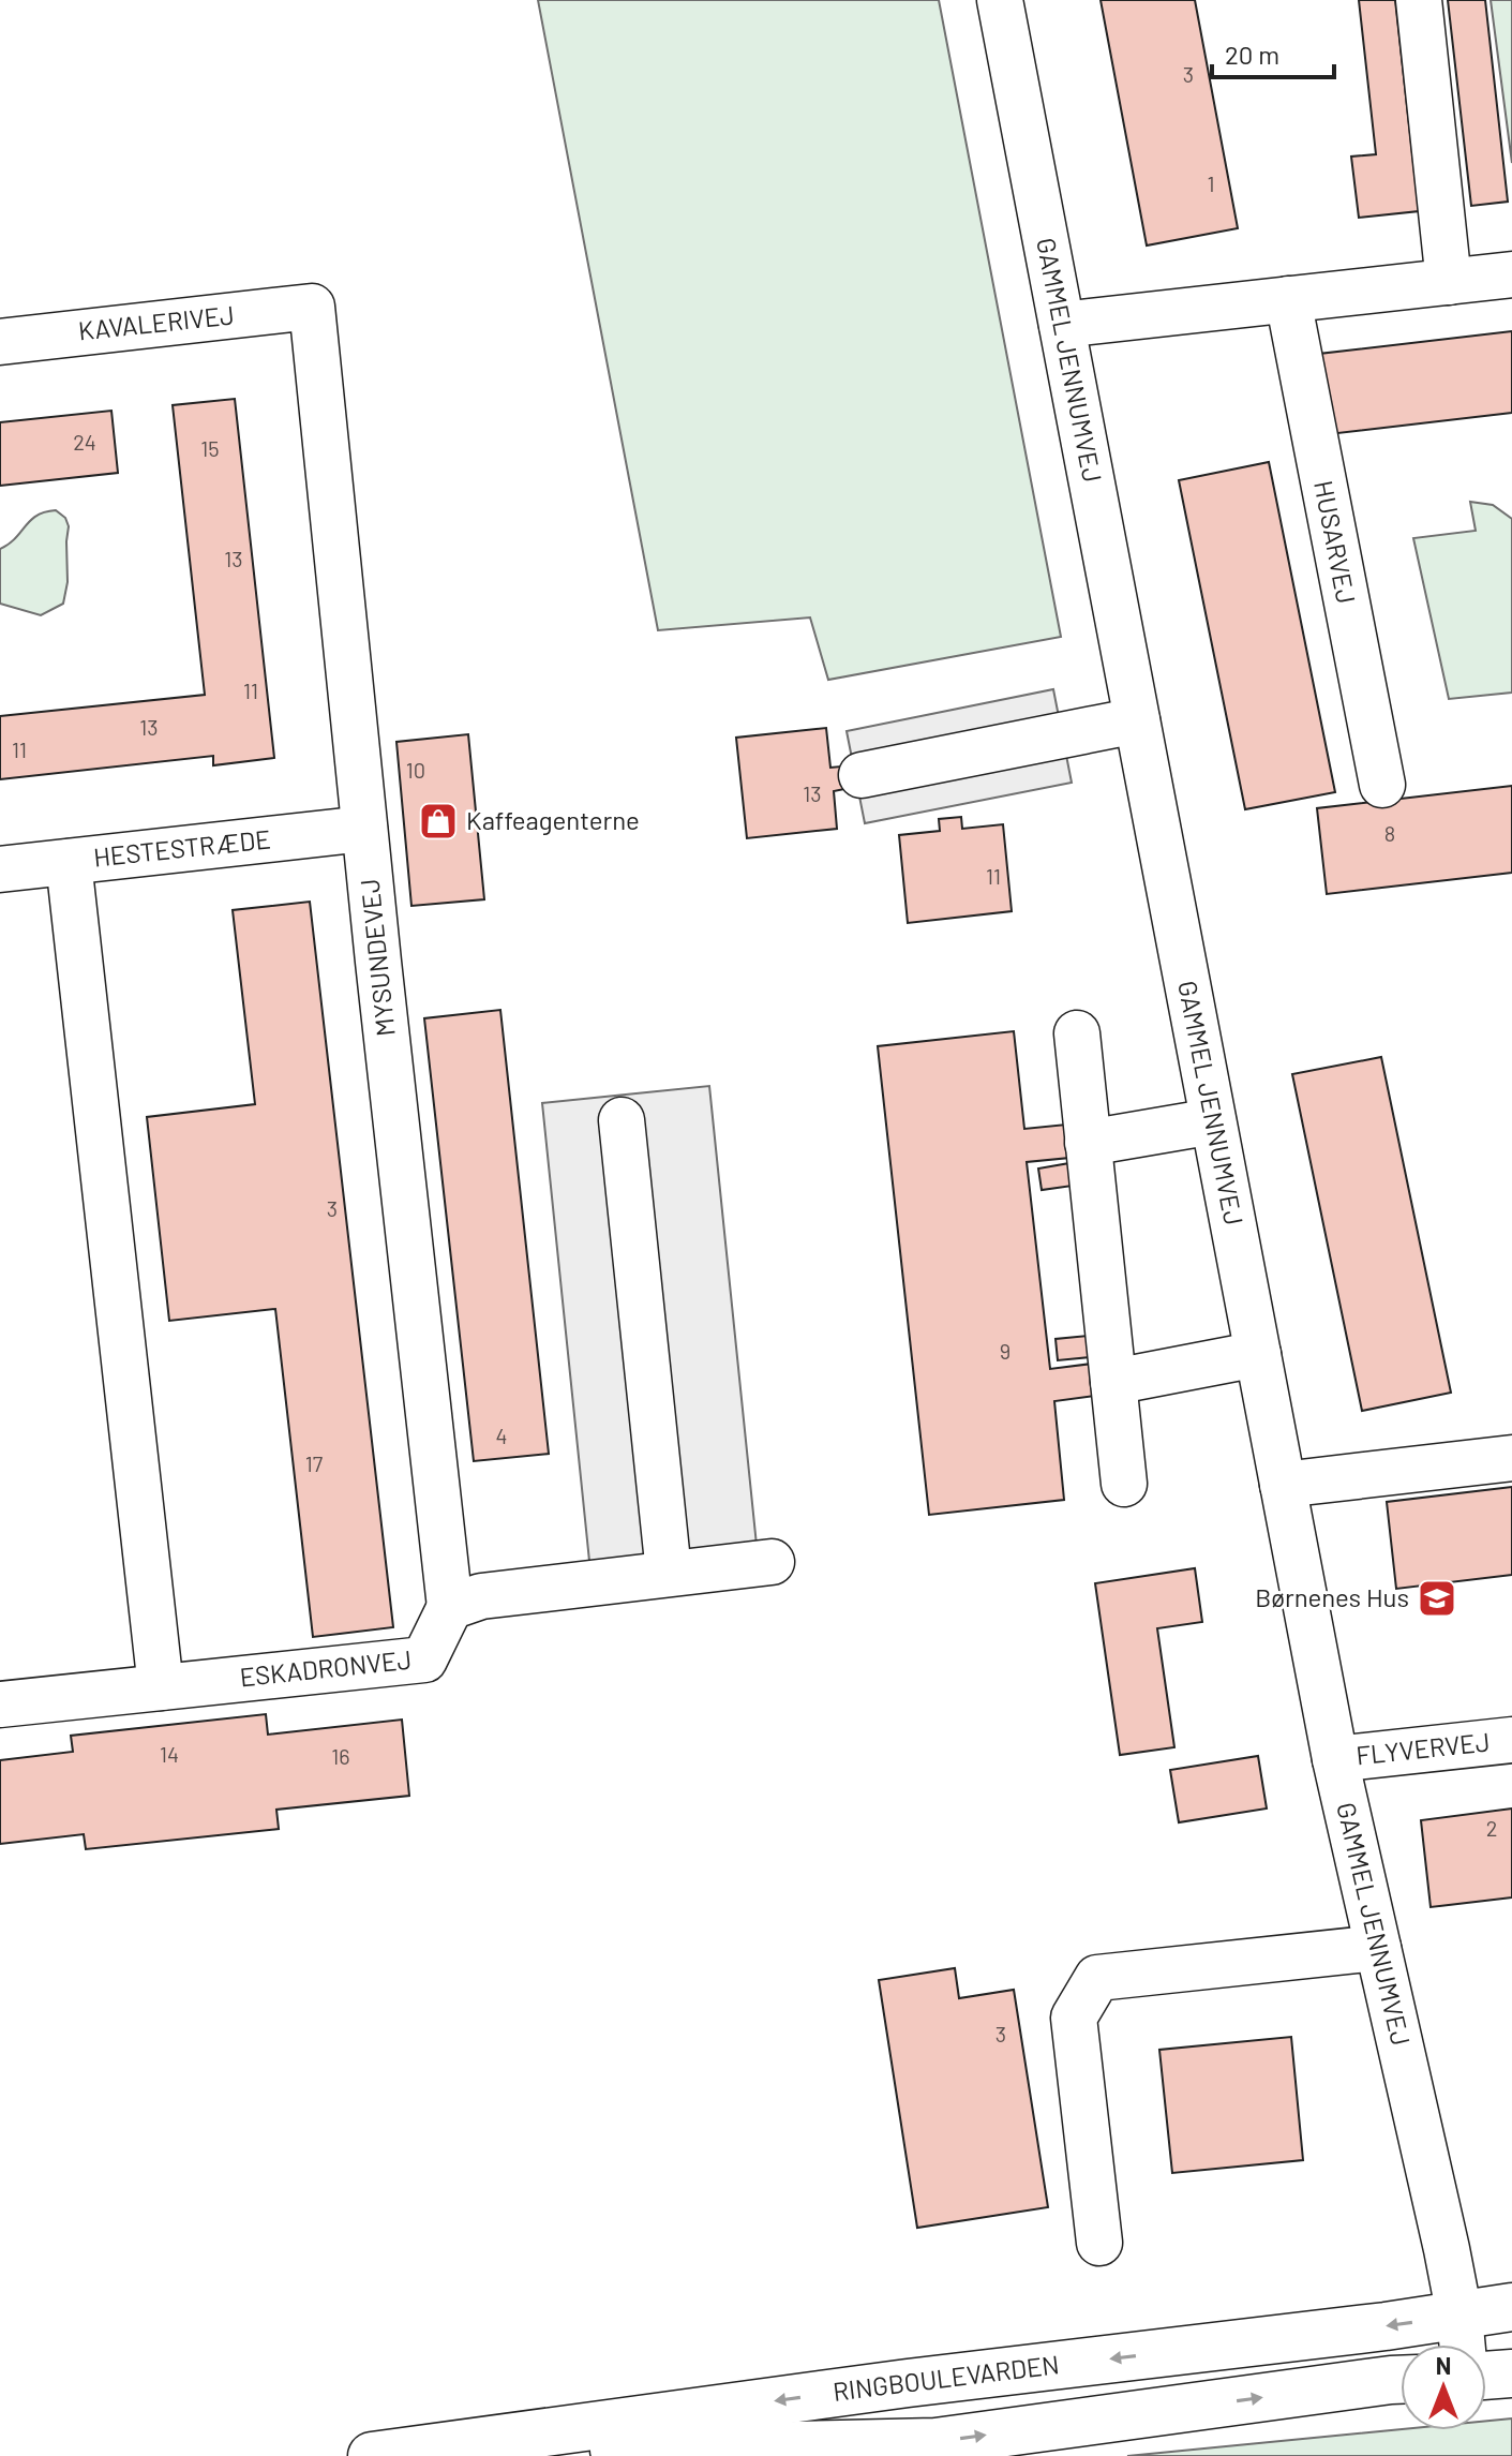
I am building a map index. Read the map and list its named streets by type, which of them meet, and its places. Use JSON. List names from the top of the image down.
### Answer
{
  "streets": {
    "main road": ["RINGBOULEVARDEN"],
    "street": [
      "KAVALERIVEJ",
      "GAMMEL JENNUMVEJ",
      "HUSARVEJ",
      "HESTESTRÆDE",
      "MYSUNDEVEJ",
      "ESKADRONVEJ",
      "FLYVERVEJ"
    ]
  },
  "crossings": [
    ["KAVALERIVEJ", "MYSUNDEVEJ"],
    ["GAMMEL JENNUMVEJ", "FLYVERVEJ"],
    ["GAMMEL JENNUMVEJ", "RINGBOULEVARDEN"],
    ["HESTESTRÆDE", "MYSUNDEVEJ"],
    ["MYSUNDEVEJ", "ESKADRONVEJ"]
  ],
  "places": {
    "shop": ["Kaffeagenterne"],
    "school or university": ["Børnenes Hus"]
  },
  "house_numbers": [
    "3",
    "1",
    "24",
    "15",
    "13",
    "11",
    "13",
    "11",
    "10",
    "13",
    "8",
    "11",
    "3",
    "9",
    "4",
    "17",
    "14",
    "16",
    "2",
    "3"
  ],
  "scale_bar": "20 m",
  "north": "top"
}
